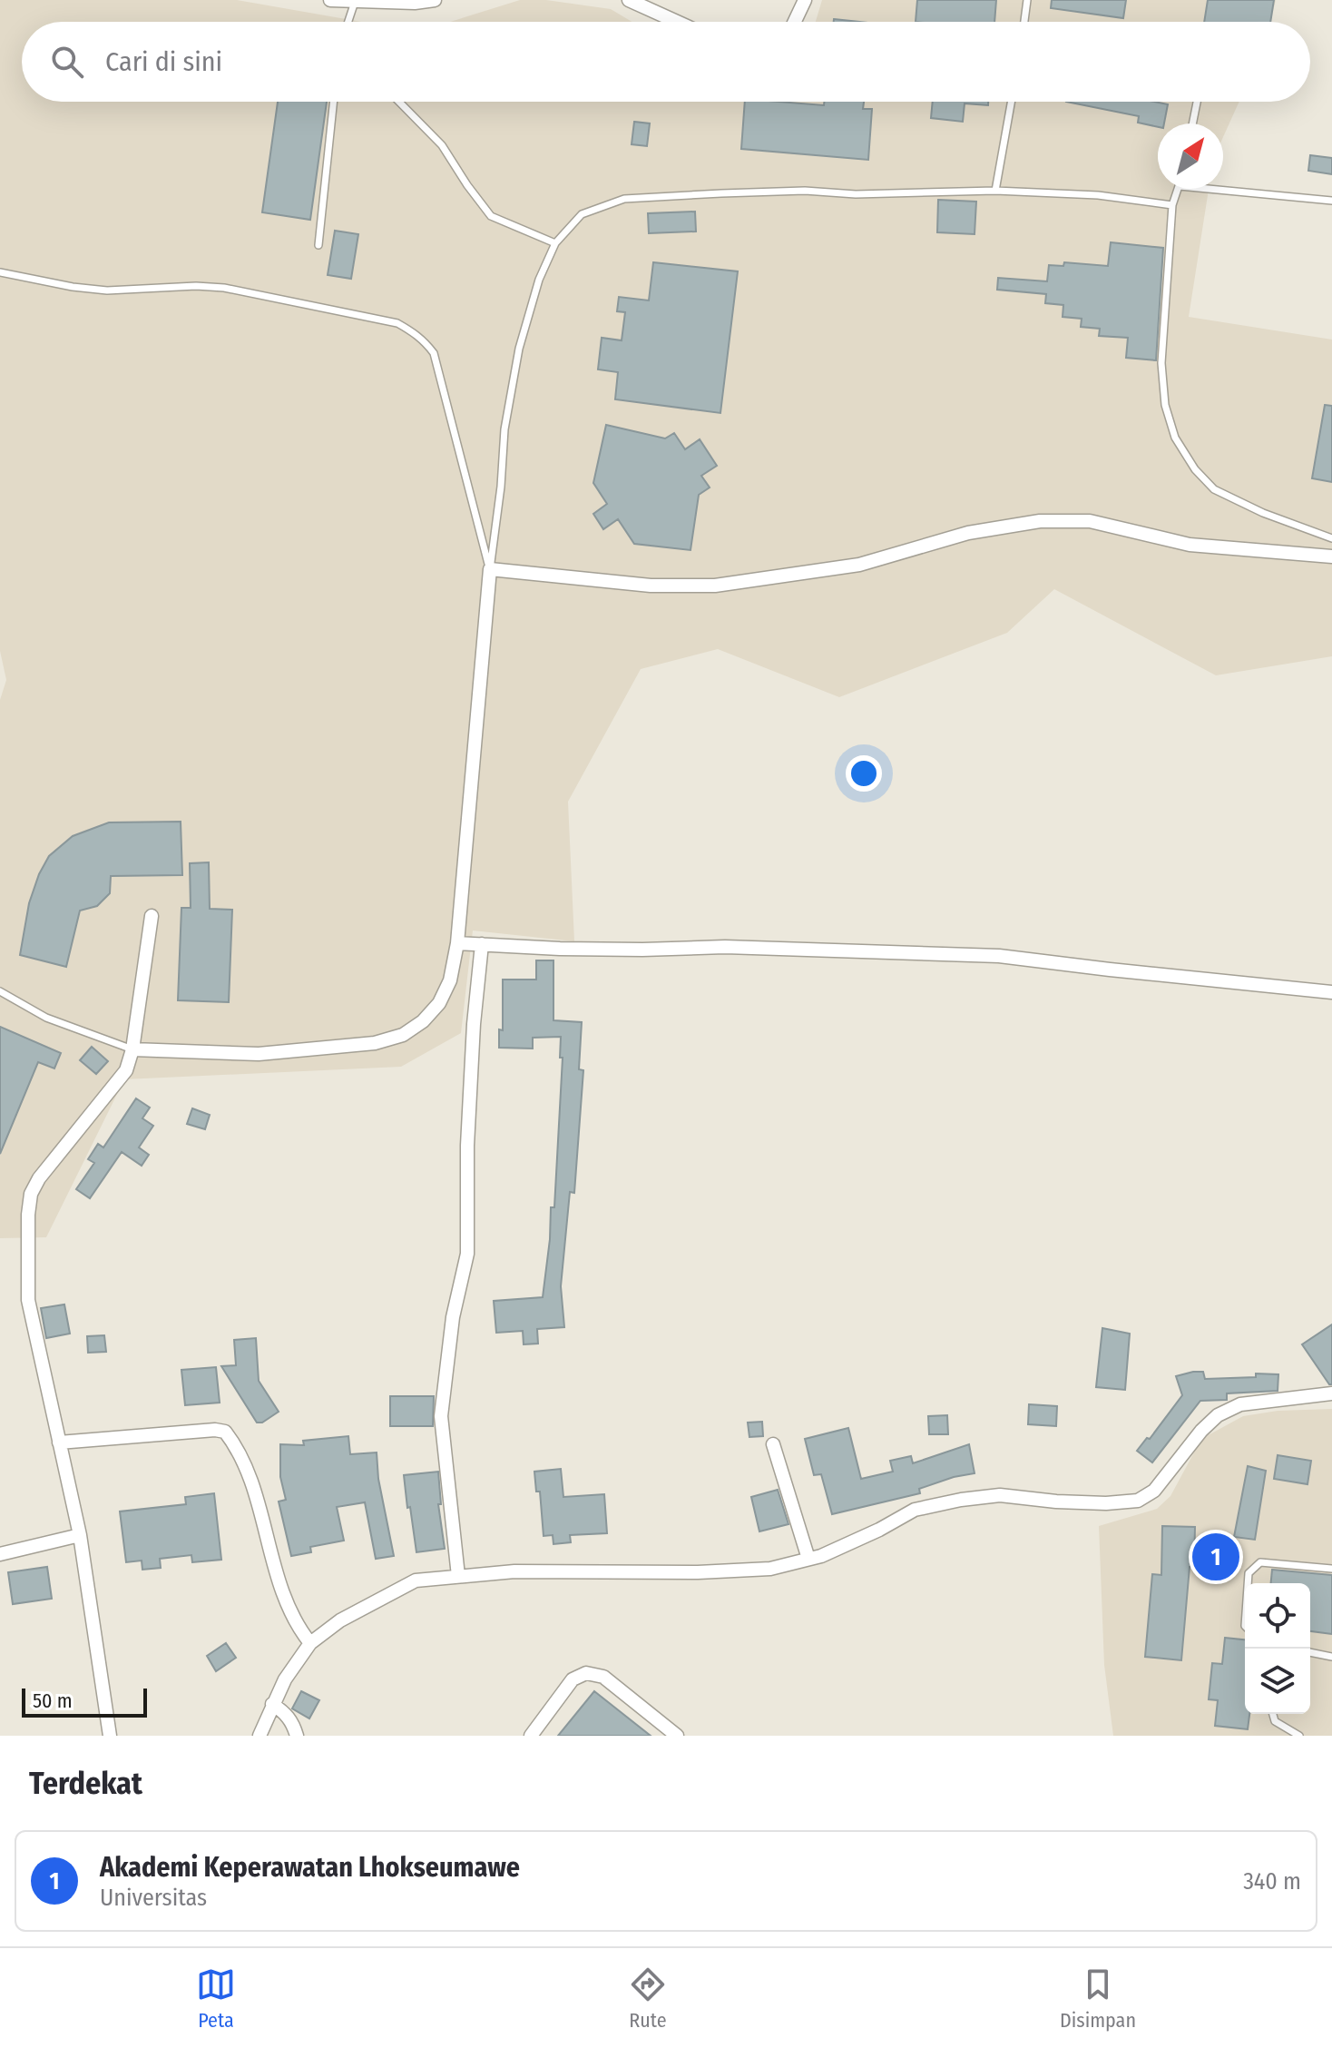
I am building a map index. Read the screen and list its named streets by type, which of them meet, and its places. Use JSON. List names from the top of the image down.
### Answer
{
  "scale_bar": "50 m",
  "north": "top right",
  "page": {
    "search": "Cari di sini",
    "pins": "1",
    "scale": "50 m",
    "heading": "Terdekat",
    "list": [
      {
        "mark": "1",
        "name": "Akademi Keperawatan Lhokseumawe",
        "note": "Universitas",
        "value": "340 m"
      }
    ],
    "nav": ["Peta", "Rute", "Disimpan"]
  }
}
